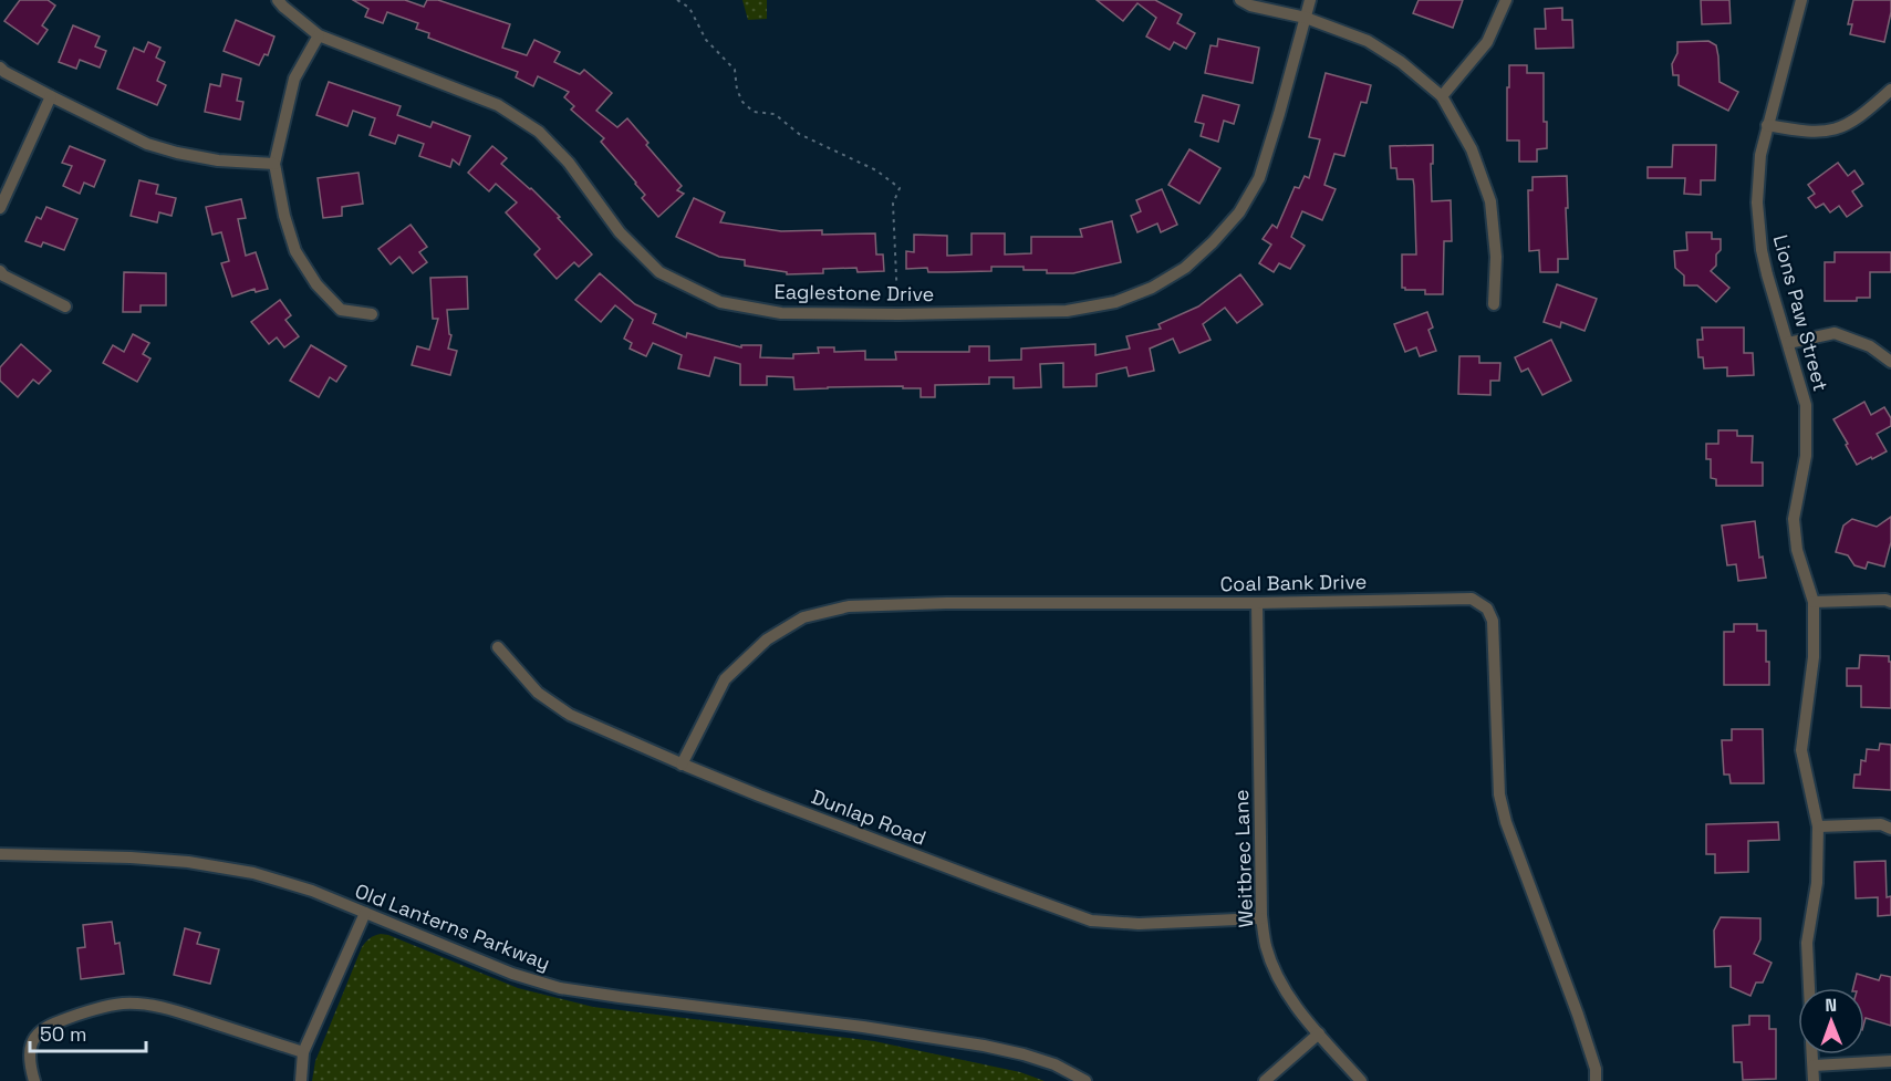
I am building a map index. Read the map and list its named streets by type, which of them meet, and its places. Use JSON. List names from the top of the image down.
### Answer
{
  "streets": {
    "street": [
      "Eaglestone Drive",
      "Lions Paw Street",
      "Coal Bank Drive",
      "Dunlap Road",
      "Weitbrec Lane",
      "Old Lanterns Parkway"
    ]
  },
  "crossings": [
    ["Coal Bank Drive", "Dunlap Road"],
    ["Coal Bank Drive", "Weitbrec Lane"],
    ["Dunlap Road", "Weitbrec Lane"]
  ],
  "scale_bar": "50 m",
  "north": "top"
}
